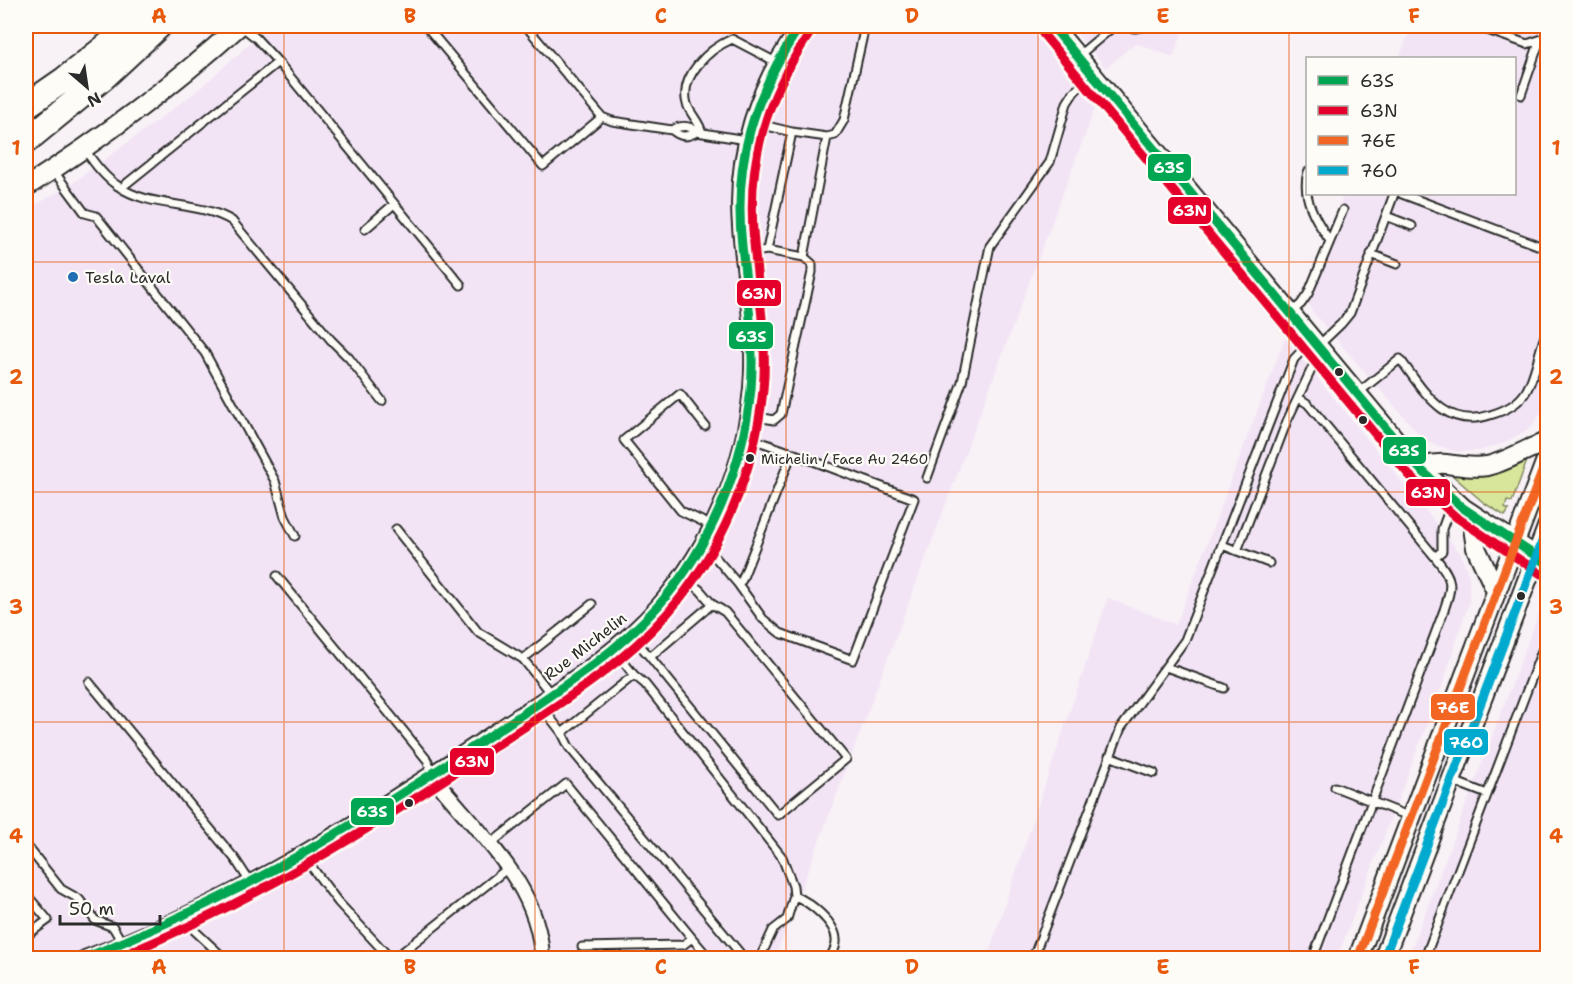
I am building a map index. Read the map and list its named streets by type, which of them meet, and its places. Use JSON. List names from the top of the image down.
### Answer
{
  "streets": {
    "street": ["Rue Michelin"]
  },
  "places": ["Tesla Laval", "Michelin / Face Au 2460"],
  "lines": [
    "transit line 63S",
    "transit line 63N",
    "transit line 76E",
    "transit line 76O"
  ],
  "legend": [
    "63S",
    "63N",
    "76E",
    "76O"
  ],
  "scale_bar": "50 m",
  "north": "bottom right",
  "grid": {
    "columns": [
      "A",
      "B",
      "C",
      "D",
      "E",
      "F"
    ],
    "rows": [
      "1",
      "2",
      "3",
      "4"
    ]
  }
}
